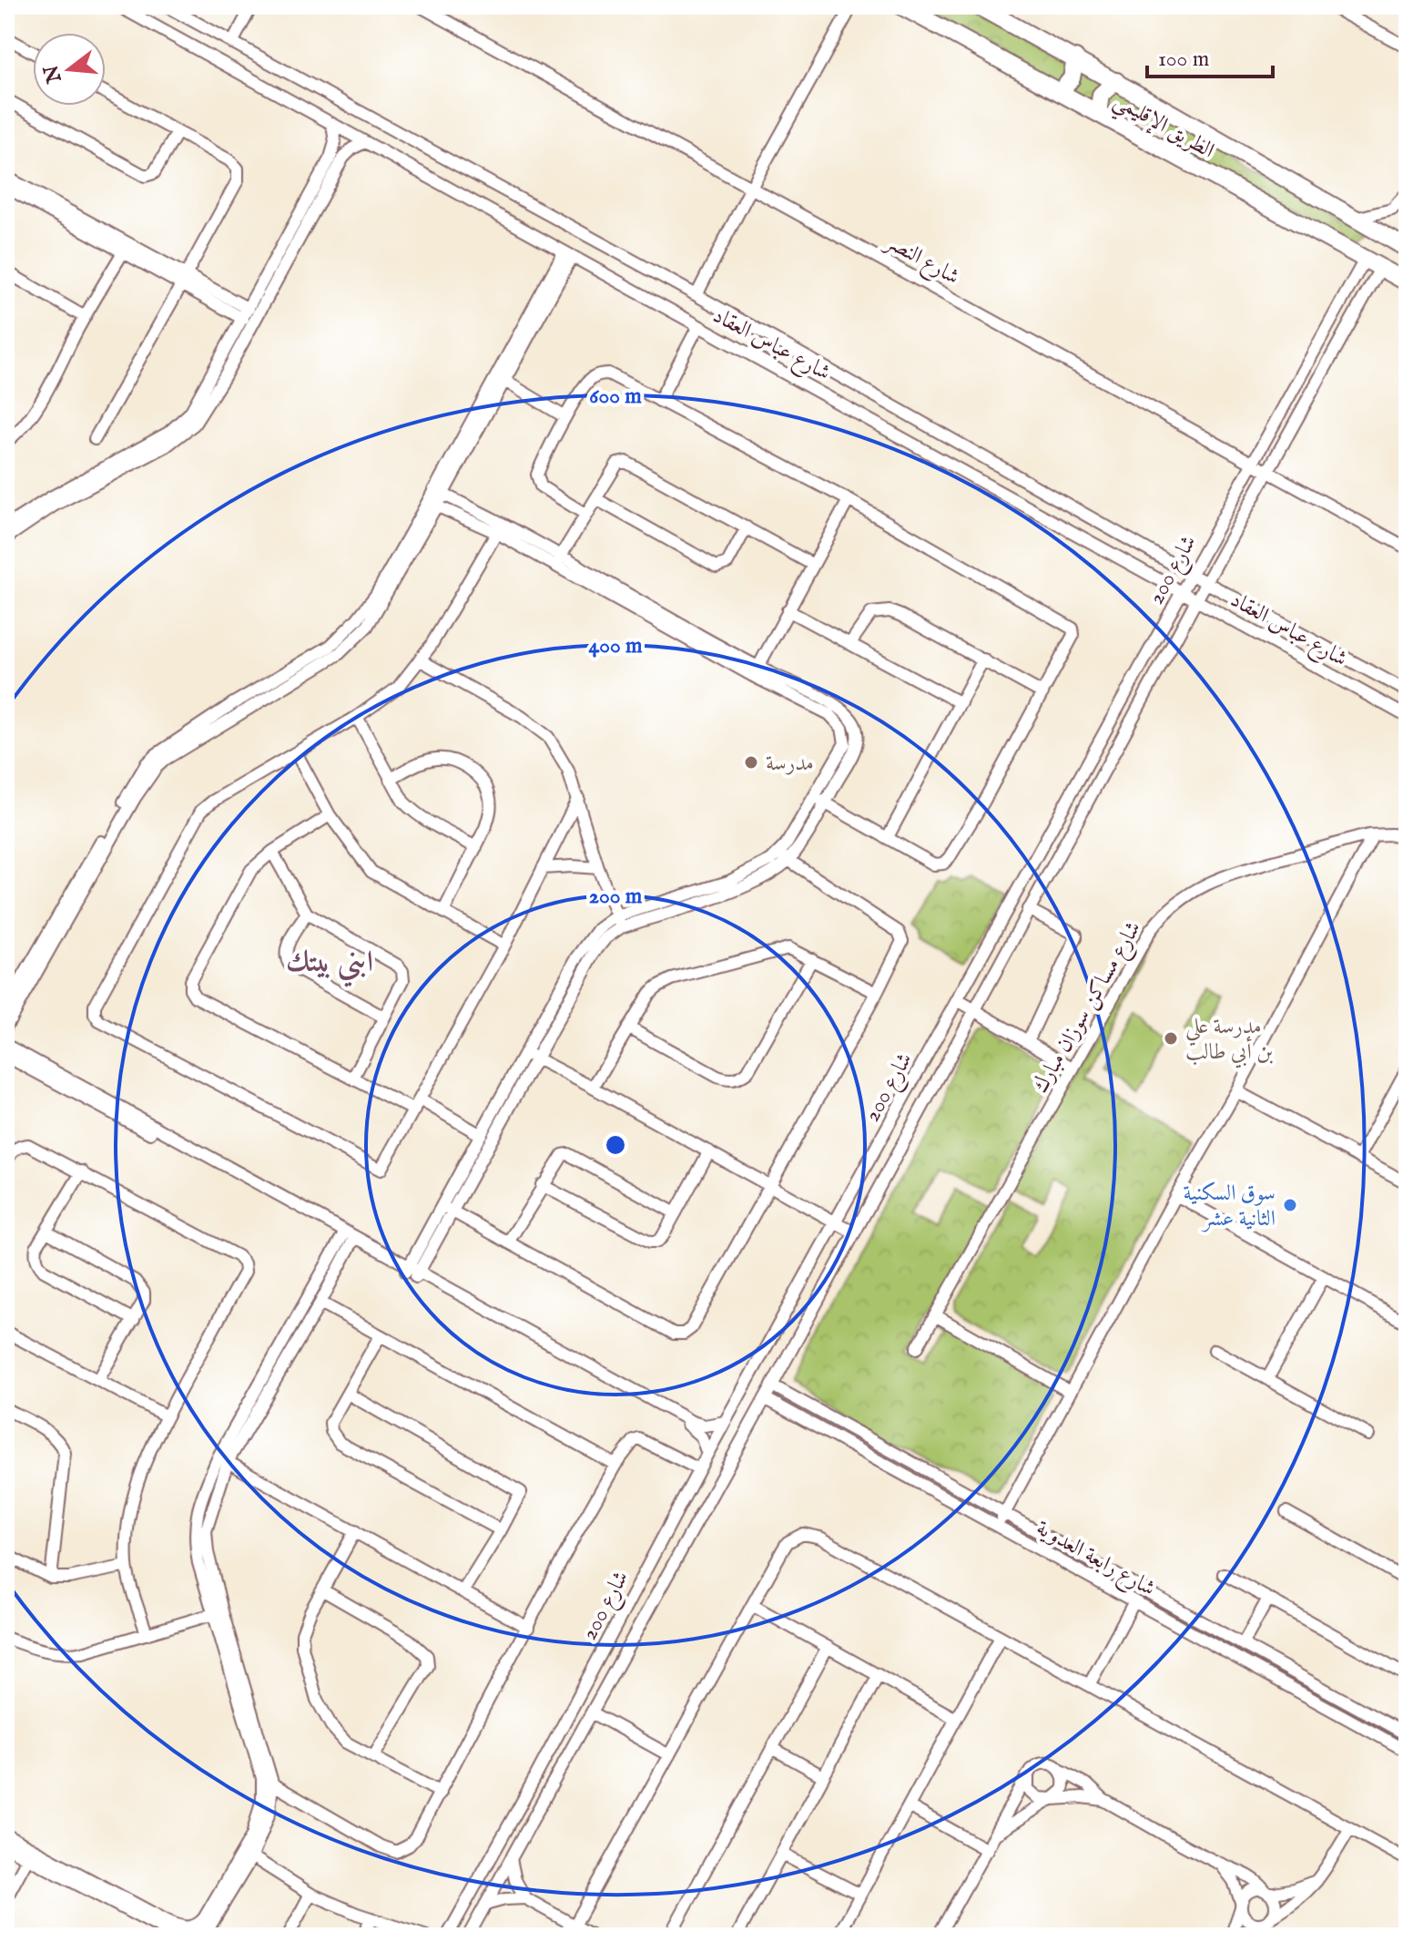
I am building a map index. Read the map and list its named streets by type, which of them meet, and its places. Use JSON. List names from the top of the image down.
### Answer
{
  "streets": {
    "highway": ["الطريق الإقليمي"],
    "street": [
      "شارع النصر",
      "شارع عباس العقاد",
      "شارع 200",
      "شارع مساكن سوزان مبارك",
      "شارع رابعة العدوية"
    ]
  },
  "crossings": [
    ["الطريق الإقليمي", "شارع 200"],
    ["شارع النصر", "شارع 200"],
    ["شارع عباس العقاد", "شارع 200"],
    ["شارع 200", "شارع رابعة العدوية"]
  ],
  "districts": ["ابني بيتك"],
  "places": ["مدرسة", "مدرسة علي بن أبي طالب", "سوق السكنية الثانية عشر"],
  "scale_bar": "100 m",
  "north": "left",
  "rings": ["600 m", "400 m", "200 m"]
}
